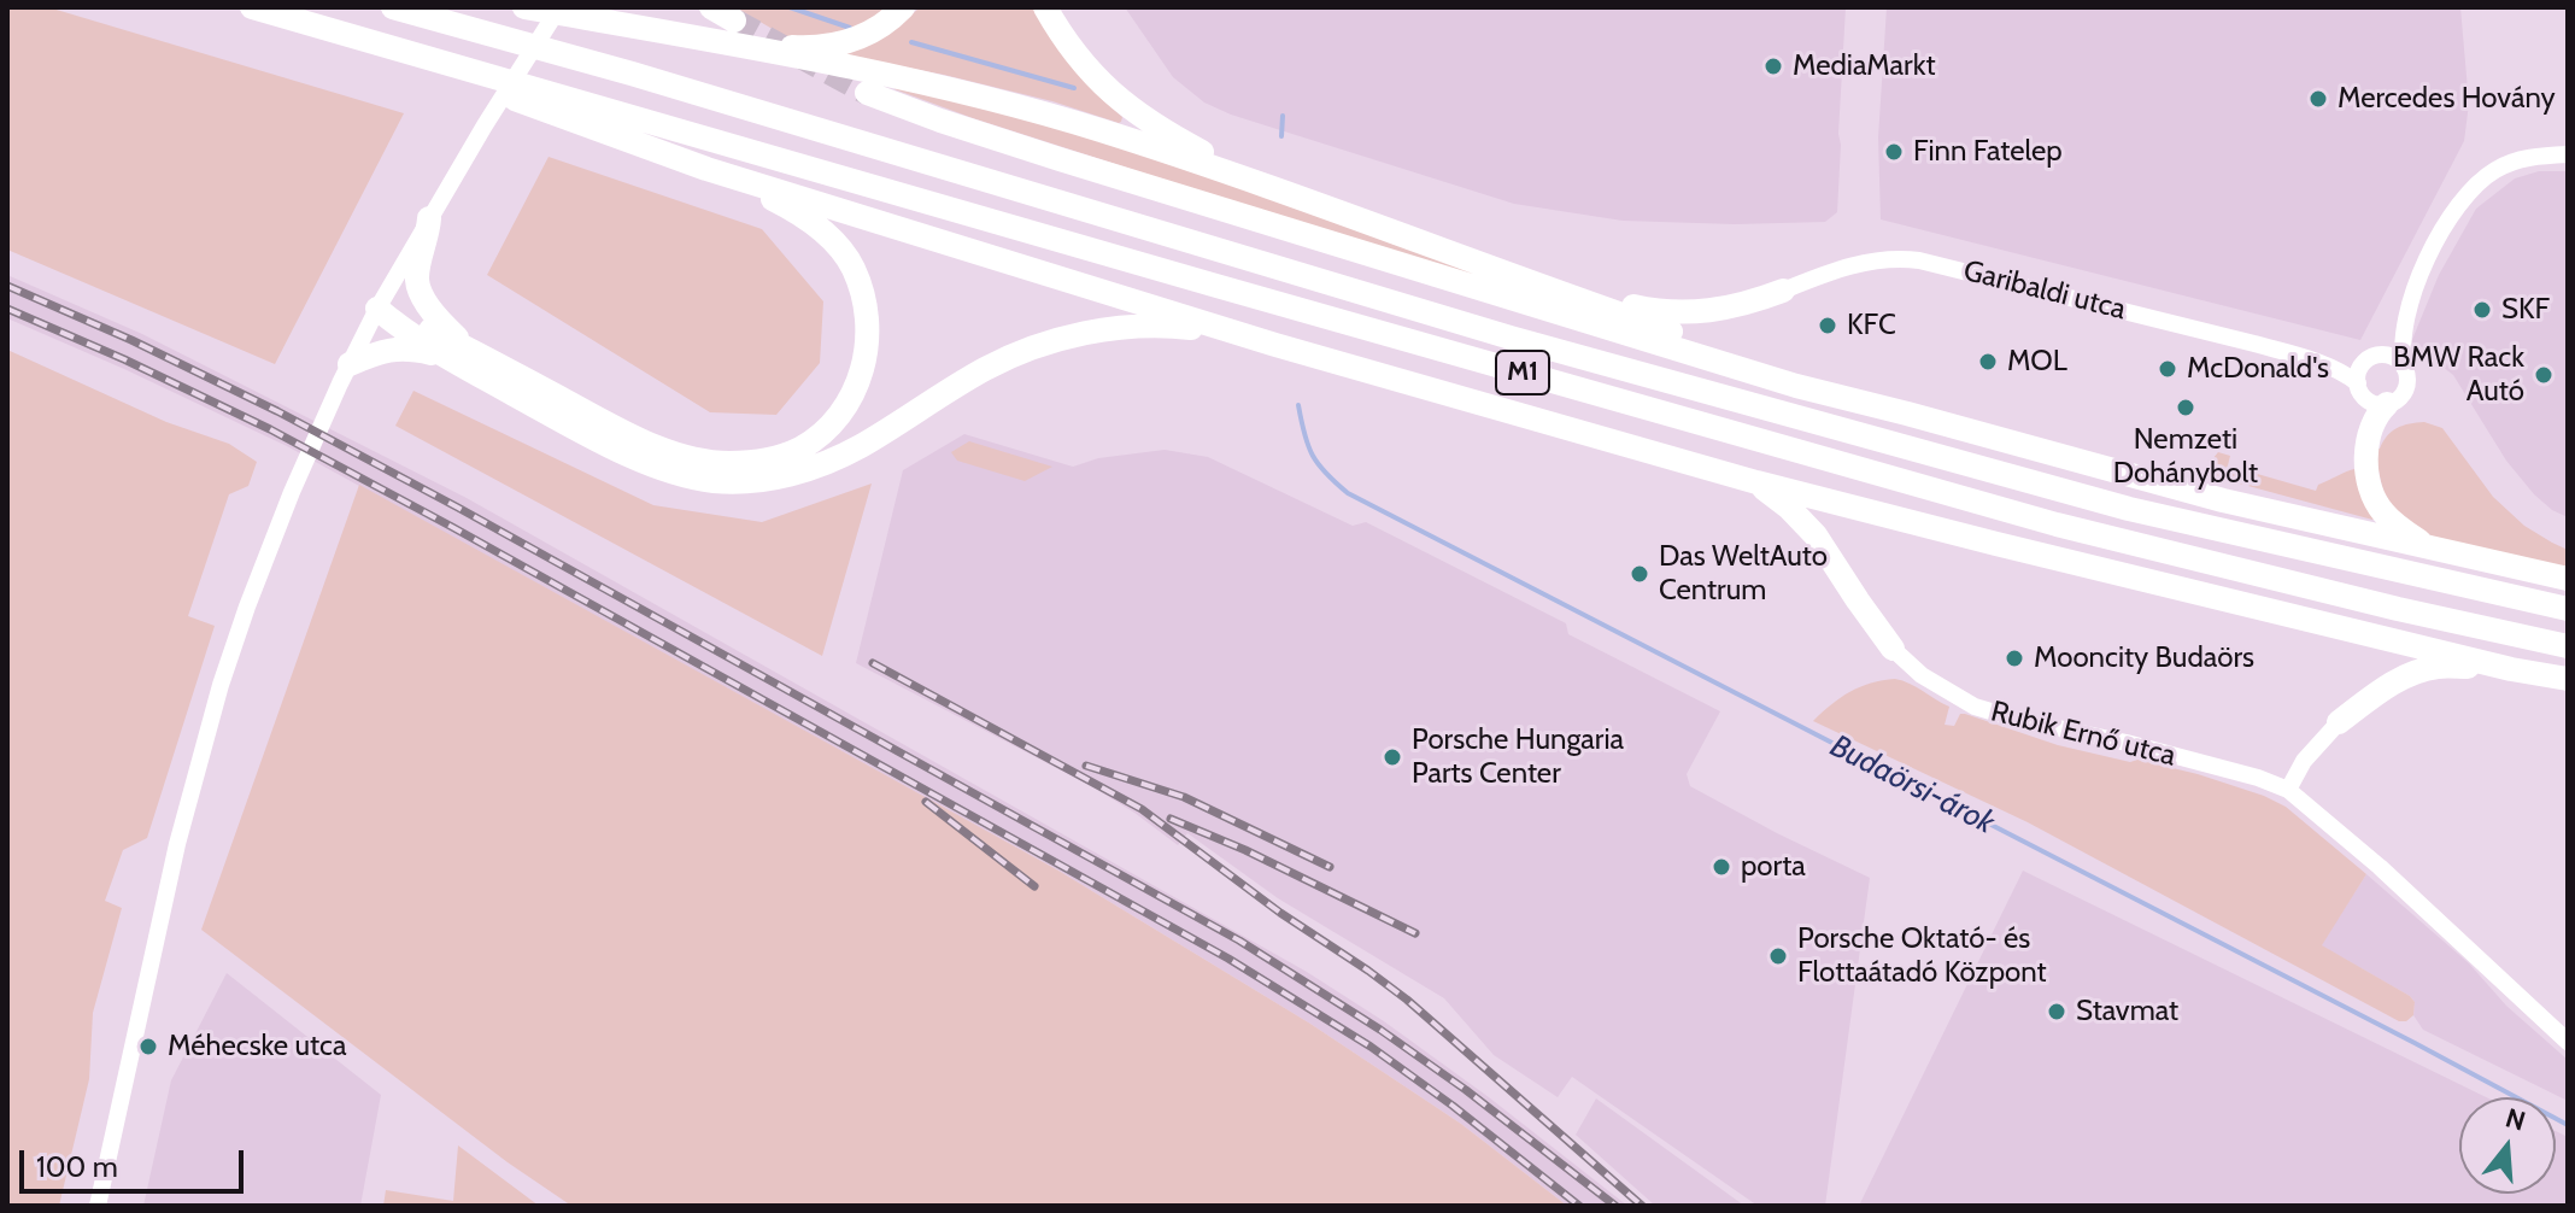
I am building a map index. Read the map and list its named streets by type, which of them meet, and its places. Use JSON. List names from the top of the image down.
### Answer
{
  "streets": {
    "highway": ["M1"],
    "street": ["Garibaldi utca", "Rubik Ernő utca"]
  },
  "water": ["Budaörsi-árok"],
  "places": [
    "MediaMarkt",
    "Mercedes Hovány",
    "Finn Fatelep",
    "SKF",
    "KFC",
    "MOL",
    "McDonald's",
    "BMW Rack Autó",
    "Nemzeti Dohánybolt",
    "Das WeltAuto Centrum",
    "Mooncity Budaörs",
    "Porsche Hungaria Parts Center",
    "porta",
    "Porsche Oktató- és Flottaátadó Központ",
    "Stavmat",
    "Méhecske utca"
  ],
  "scale_bar": "100 m",
  "north": "top"
}
